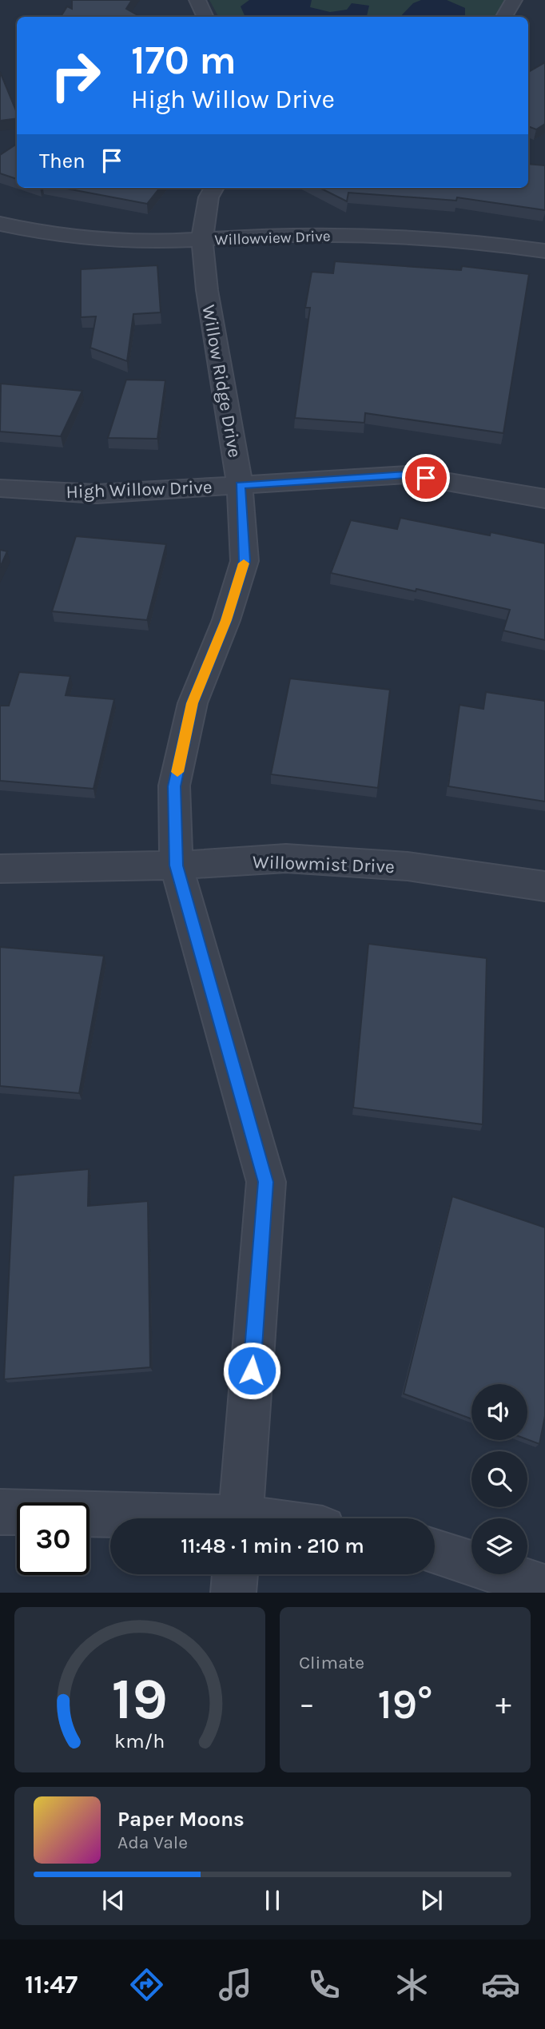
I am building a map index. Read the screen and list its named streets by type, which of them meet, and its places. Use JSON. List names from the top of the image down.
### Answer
{
  "streets": {
    "street": [
      "Willowview Drive",
      "Willow Ridge Drive",
      "High Willow Drive",
      "Willowmist Drive"
    ]
  },
  "crossings": [
    ["Willowview Drive", "Willow Ridge Drive"],
    ["Willow Ridge Drive", "High Willow Drive"],
    ["Willow Ridge Drive", "Willowmist Drive"]
  ],
  "page": {
    "turn": ["170 m", "High Willow Drive"],
    "then": "Then",
    "limit": "30",
    "trip": "11:48 · 1 min · 210 m",
    "tile": "Climate",
    "heat": ["−", "19°", "+"],
    "song": ["Paper Moons", "Ada Vale"],
    "tabs": "11:47",
    "gauge": ["19", "km/h"]
  }
}
